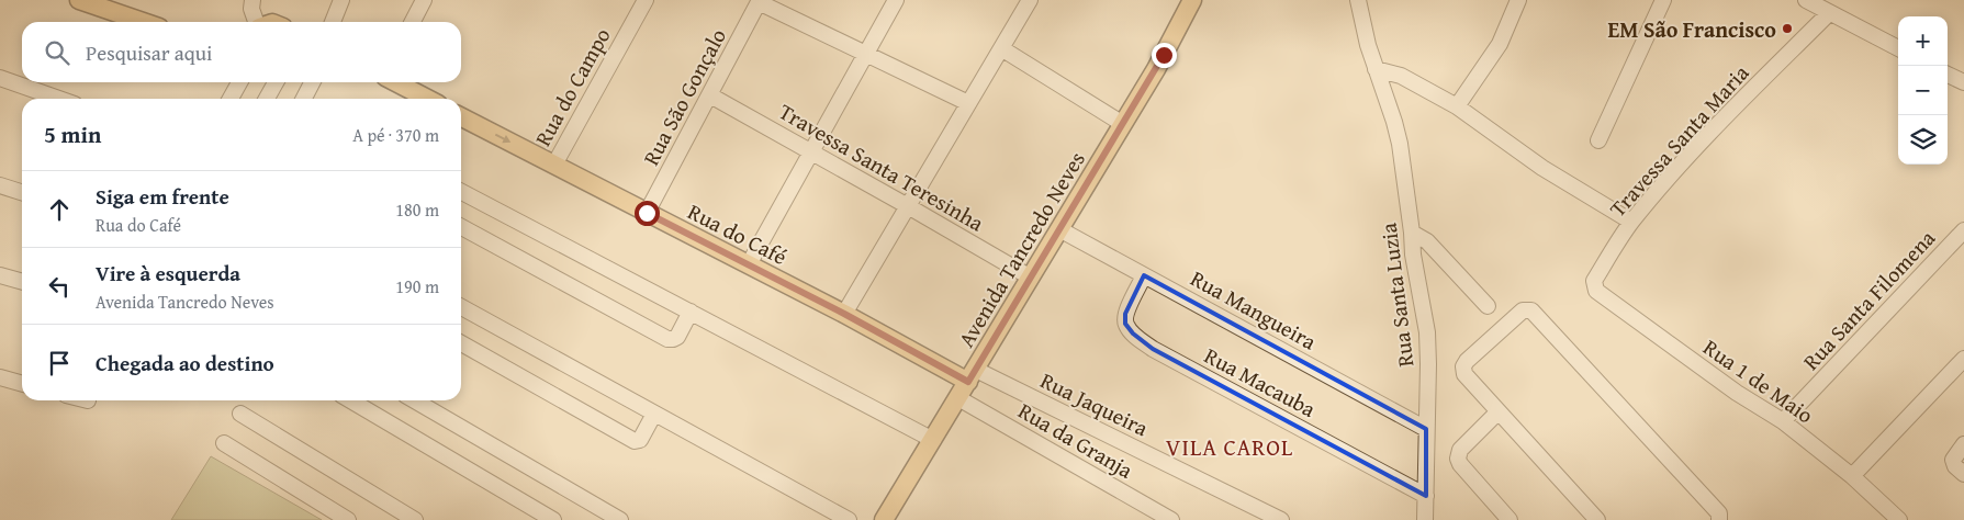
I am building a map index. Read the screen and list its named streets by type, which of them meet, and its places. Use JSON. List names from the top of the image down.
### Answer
{
  "streets": {
    "main road": ["Rua do Café", "Avenida Tancredo Neves"],
    "street": [
      "Rua do Campo",
      "Rua São Gonçalo",
      "Travessa Santa Maria",
      "Travessa Santa Teresinha",
      "Rua Santa Luzia",
      "Rua Santa Filomena",
      "Rua Mangueira",
      "Rua 1 de Maio",
      "Rua Macauba",
      "Rua Jaqueira",
      "Rua da Granja"
    ]
  },
  "crossings": [
    ["Rua do Campo", "Rua do Café"],
    ["Rua São Gonçalo", "Travessa Santa Teresinha"],
    ["Rua São Gonçalo", "Rua do Café"],
    ["Travessa Santa Maria", "Rua 1 de Maio"],
    ["Travessa Santa Teresinha", "Avenida Tancredo Neves"],
    ["Rua do Café", "Avenida Tancredo Neves"],
    ["Rua do Café", "Rua Jaqueira"],
    ["Avenida Tancredo Neves", "Rua Mangueira"],
    ["Avenida Tancredo Neves", "Rua Jaqueira"],
    ["Avenida Tancredo Neves", "Rua da Granja"],
    ["Rua Santa Luzia", "Rua Mangueira"],
    ["Rua Santa Luzia", "Rua Macauba"],
    ["Rua Santa Filomena", "Rua 1 de Maio"],
    ["Rua Mangueira", "Rua Macauba"]
  ],
  "districts": ["VILA CAROL"],
  "places": ["EM São Francisco"],
  "page": {
    "map_buttons": ["+", "−"],
    "search": "Pesquisar aqui",
    "heading": ["5 min", "A pé · 370 m"],
    "list": [
      ["Siga em frente", "Rua do Café", "180 m"],
      ["Vire à esquerda", "Avenida Tancredo Neves", "190 m"],
      "Chegada ao destino"
    ]
  }
}
